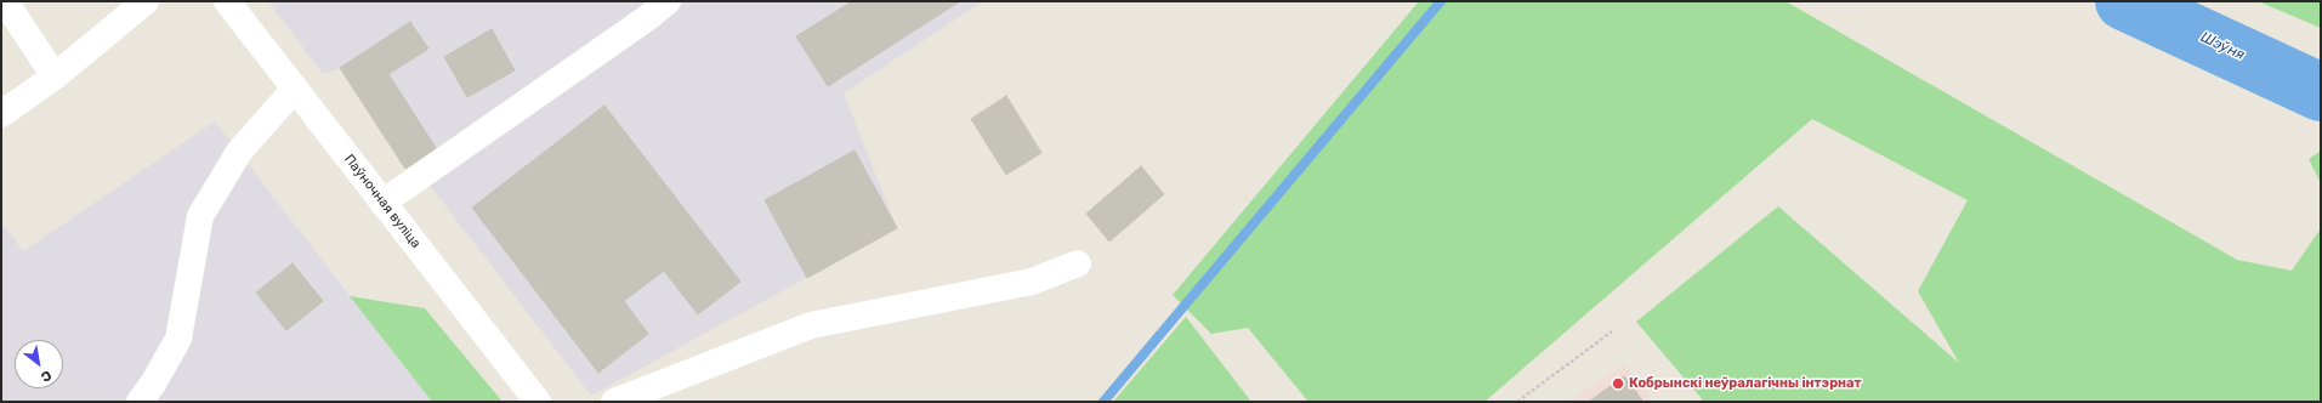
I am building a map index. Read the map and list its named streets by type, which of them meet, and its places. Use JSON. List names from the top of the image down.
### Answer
{
  "streets": {
    "street": ["Паўночная вуліца"]
  },
  "water": ["Шэўня"],
  "places": ["Кобрынскі неўралагічны інтэрнат"],
  "north": "bottom right"
}
